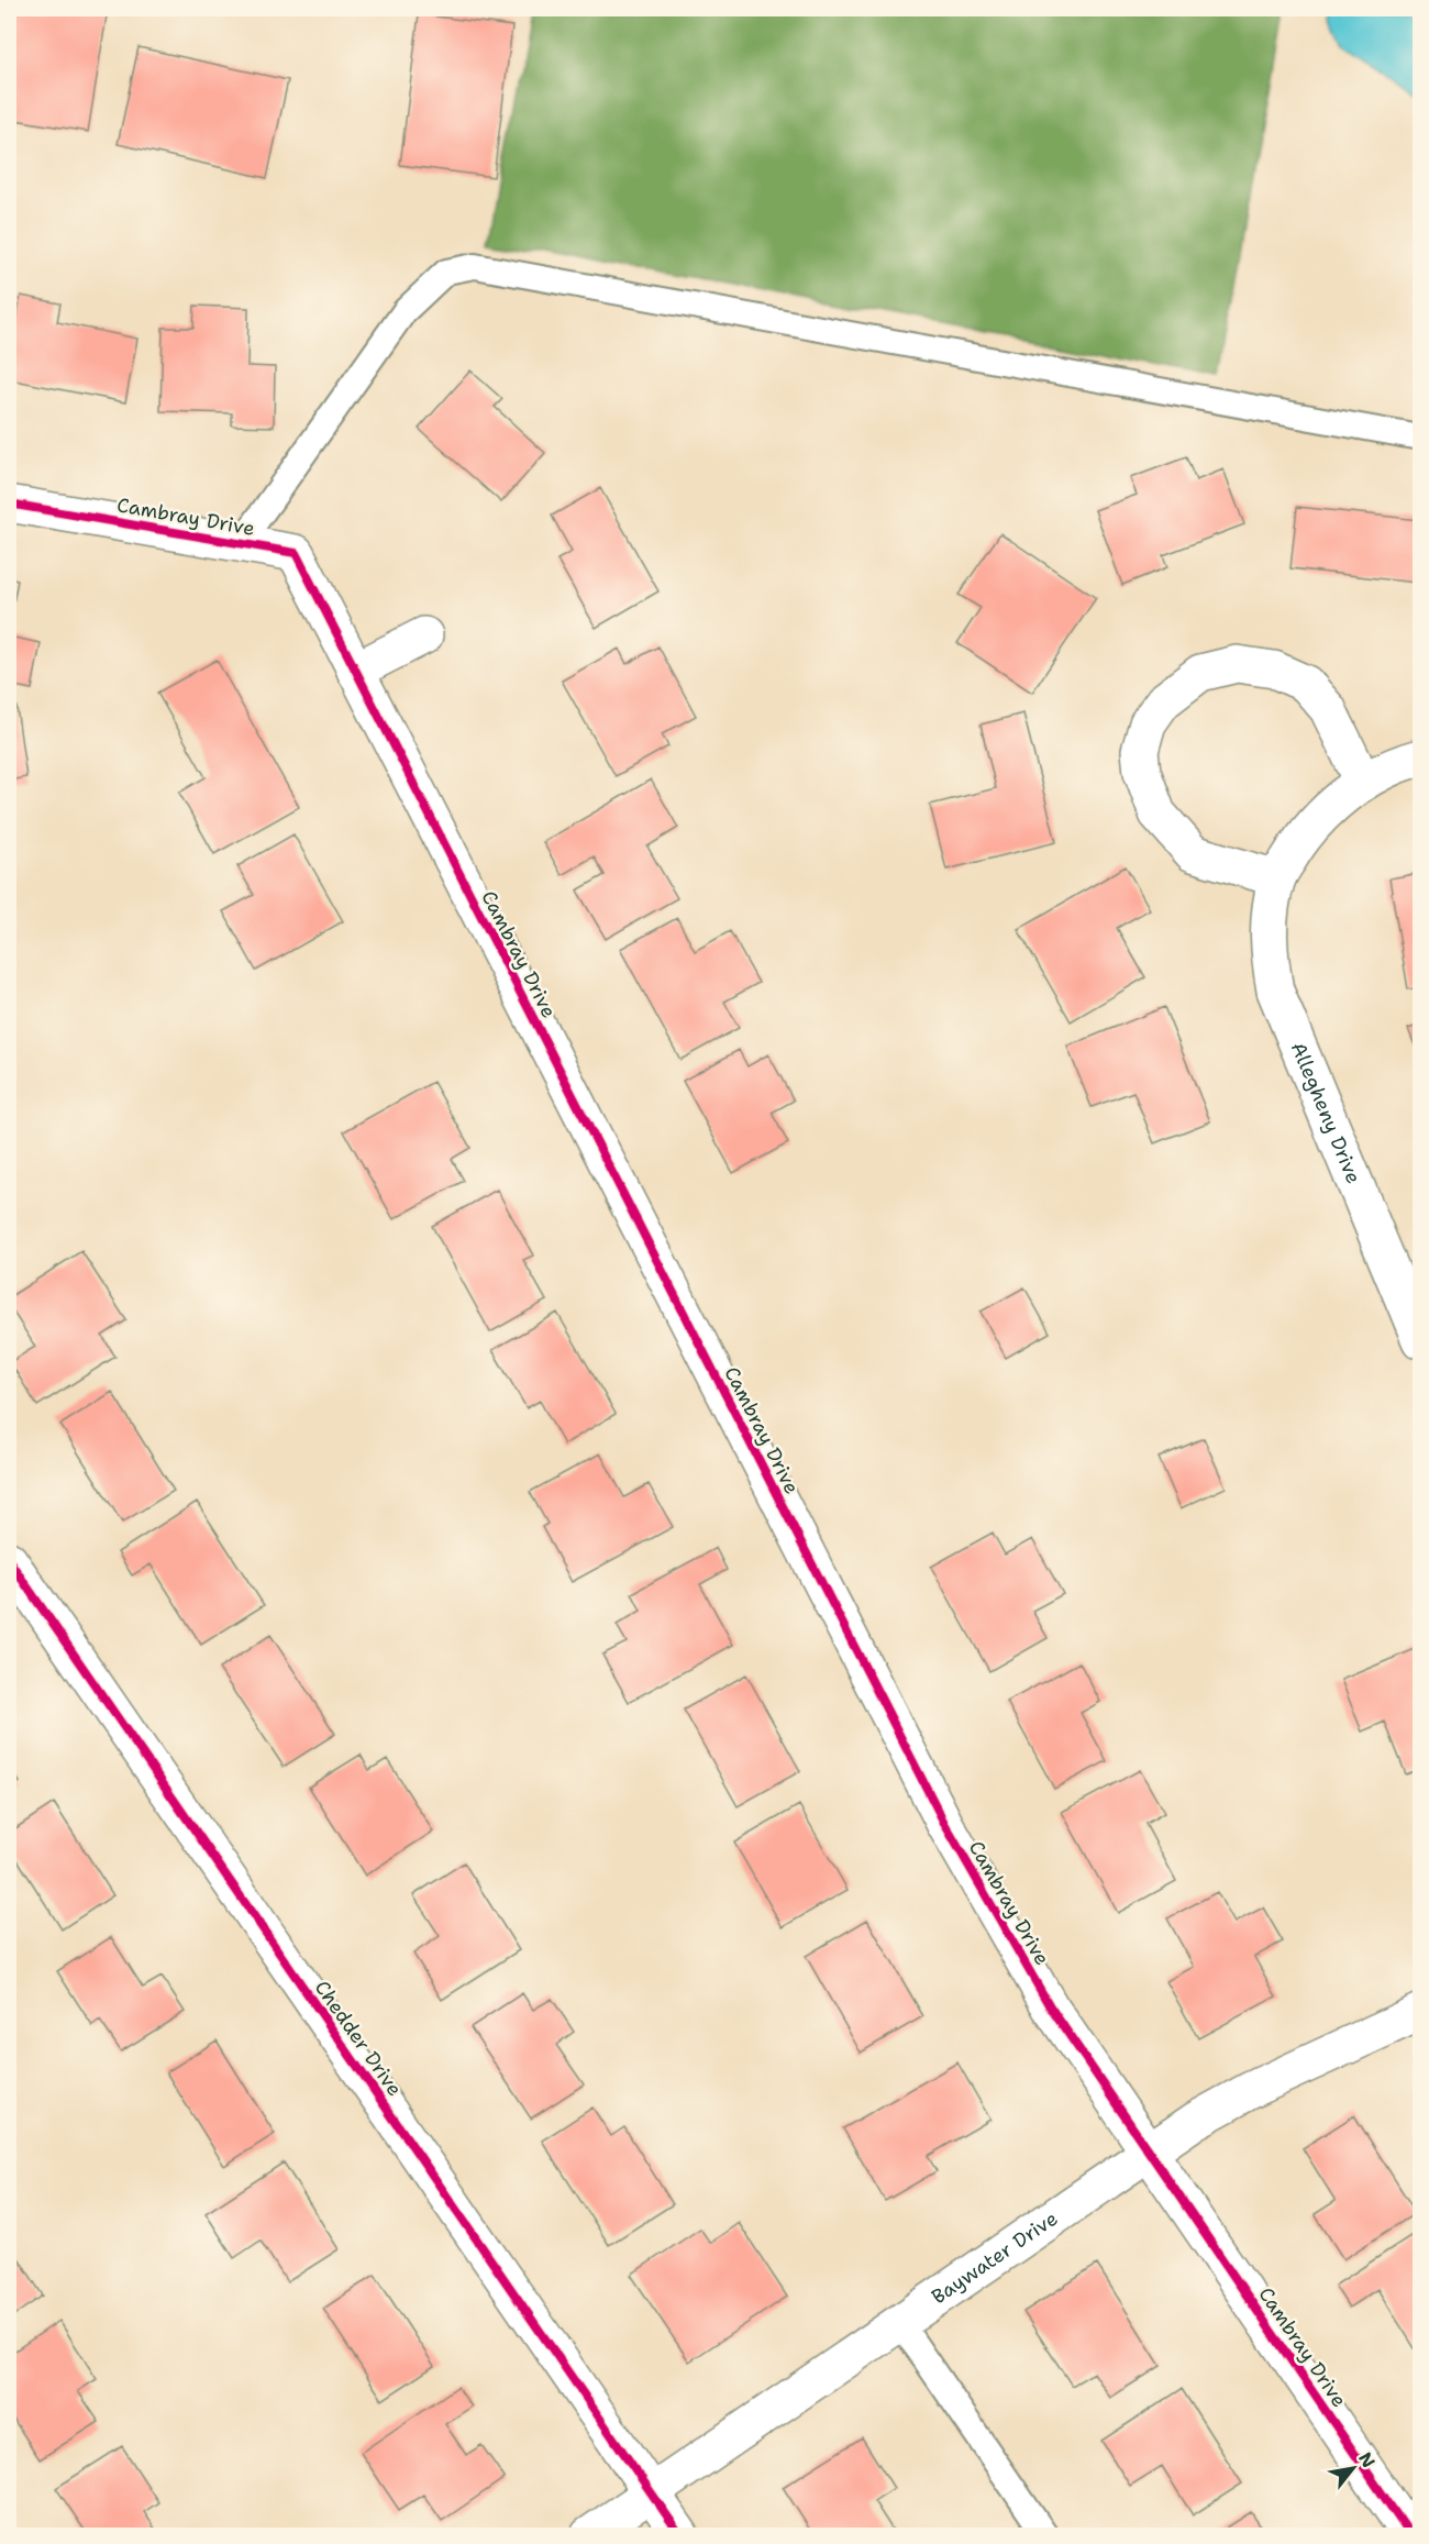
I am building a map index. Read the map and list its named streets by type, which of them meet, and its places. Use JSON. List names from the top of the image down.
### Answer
{
  "streets": {
    "street": [
      "Cambray Drive",
      "Allegheny Drive",
      "Chedder Drive",
      "Baywater Drive"
    ]
  },
  "crossings": [
    ["Cambray Drive", "Baywater Drive"],
    ["Chedder Drive", "Baywater Drive"]
  ],
  "north": "top right"
}
